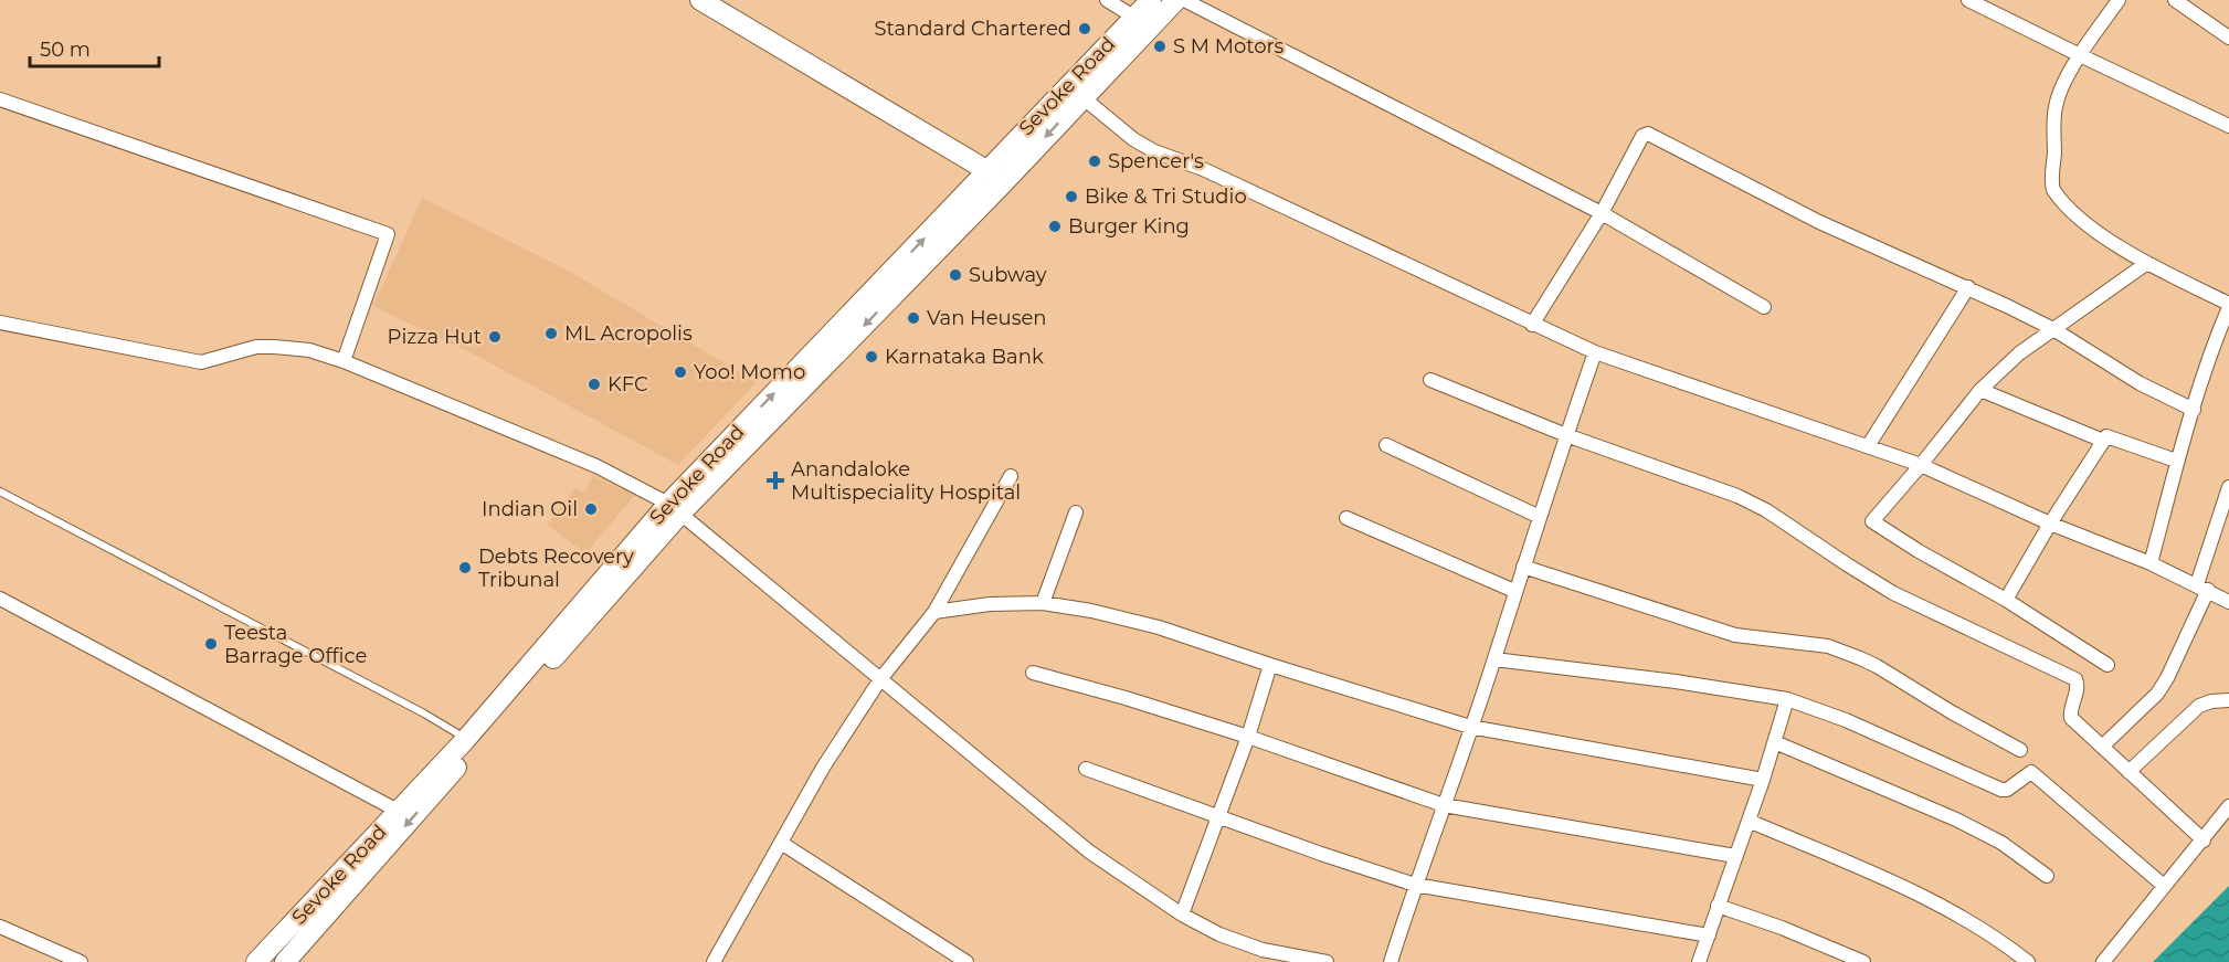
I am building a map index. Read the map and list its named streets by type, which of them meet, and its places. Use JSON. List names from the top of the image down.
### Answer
{
  "streets": {
    "main road": ["Sevoke Road"]
  },
  "places": {
    "other": [
      "Standard Chartered",
      "S M Motors",
      "Spencer's",
      "Bike & Tri Studio",
      "Burger King",
      "Subway",
      "Van Heusen",
      "ML Acropolis",
      "Pizza Hut",
      "Karnataka Bank",
      "Yoo! Momo",
      "KFC",
      "Indian Oil",
      "Debts Recovery Tribunal",
      "Teesta Barrage Office"
    ],
    "health": ["Anandaloke Multispeciality Hospital"]
  },
  "scale_bar": "50 m"
}
